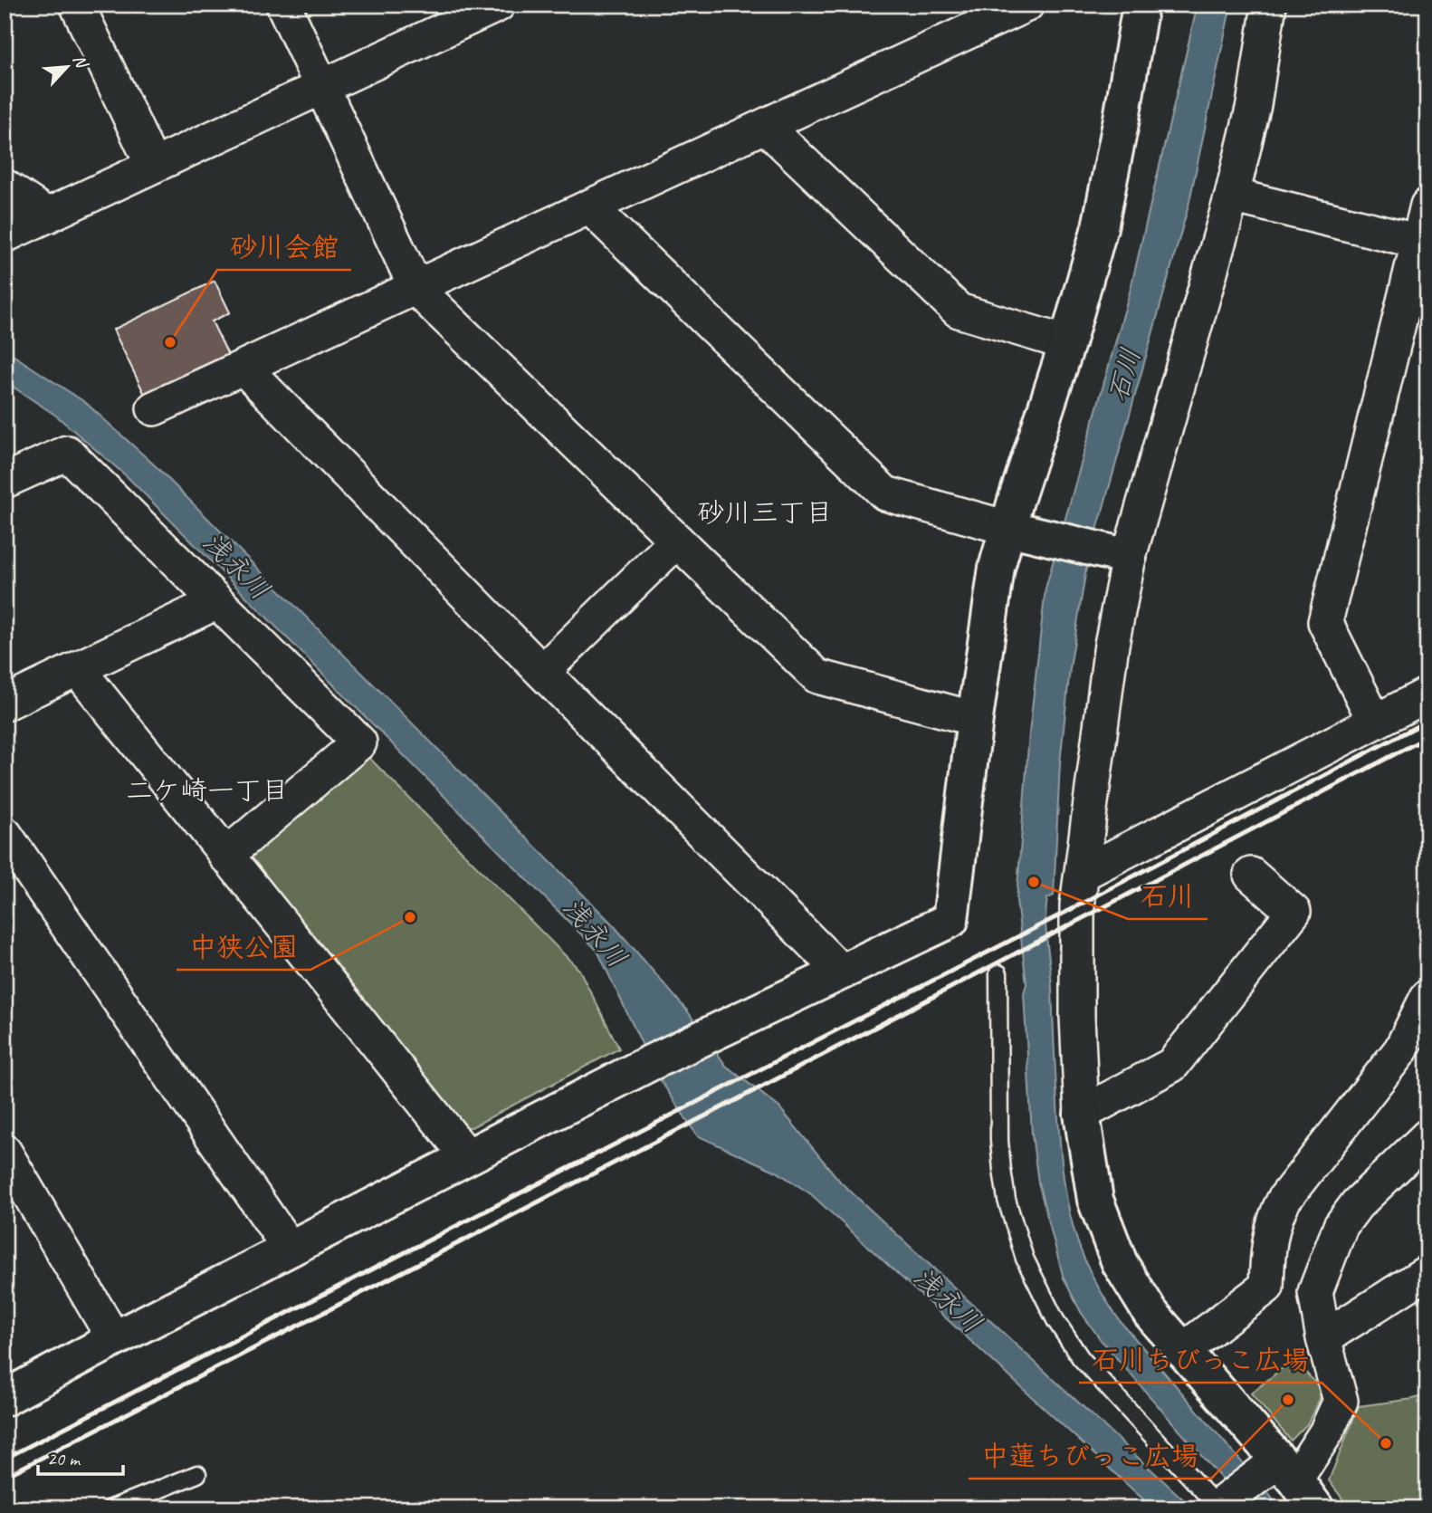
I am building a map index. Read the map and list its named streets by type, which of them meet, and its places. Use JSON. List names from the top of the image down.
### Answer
{
  "districts": ["砂川三丁目", "二ケ崎一丁目"],
  "water": ["石川", "浅永川"],
  "places": [
    "砂川会館",
    "石川",
    "中狭公園",
    "中蓮ちびっこ広場",
    "石川ちびっこ広場"
  ],
  "scale_bar": "20 m",
  "north": "top right"
}
